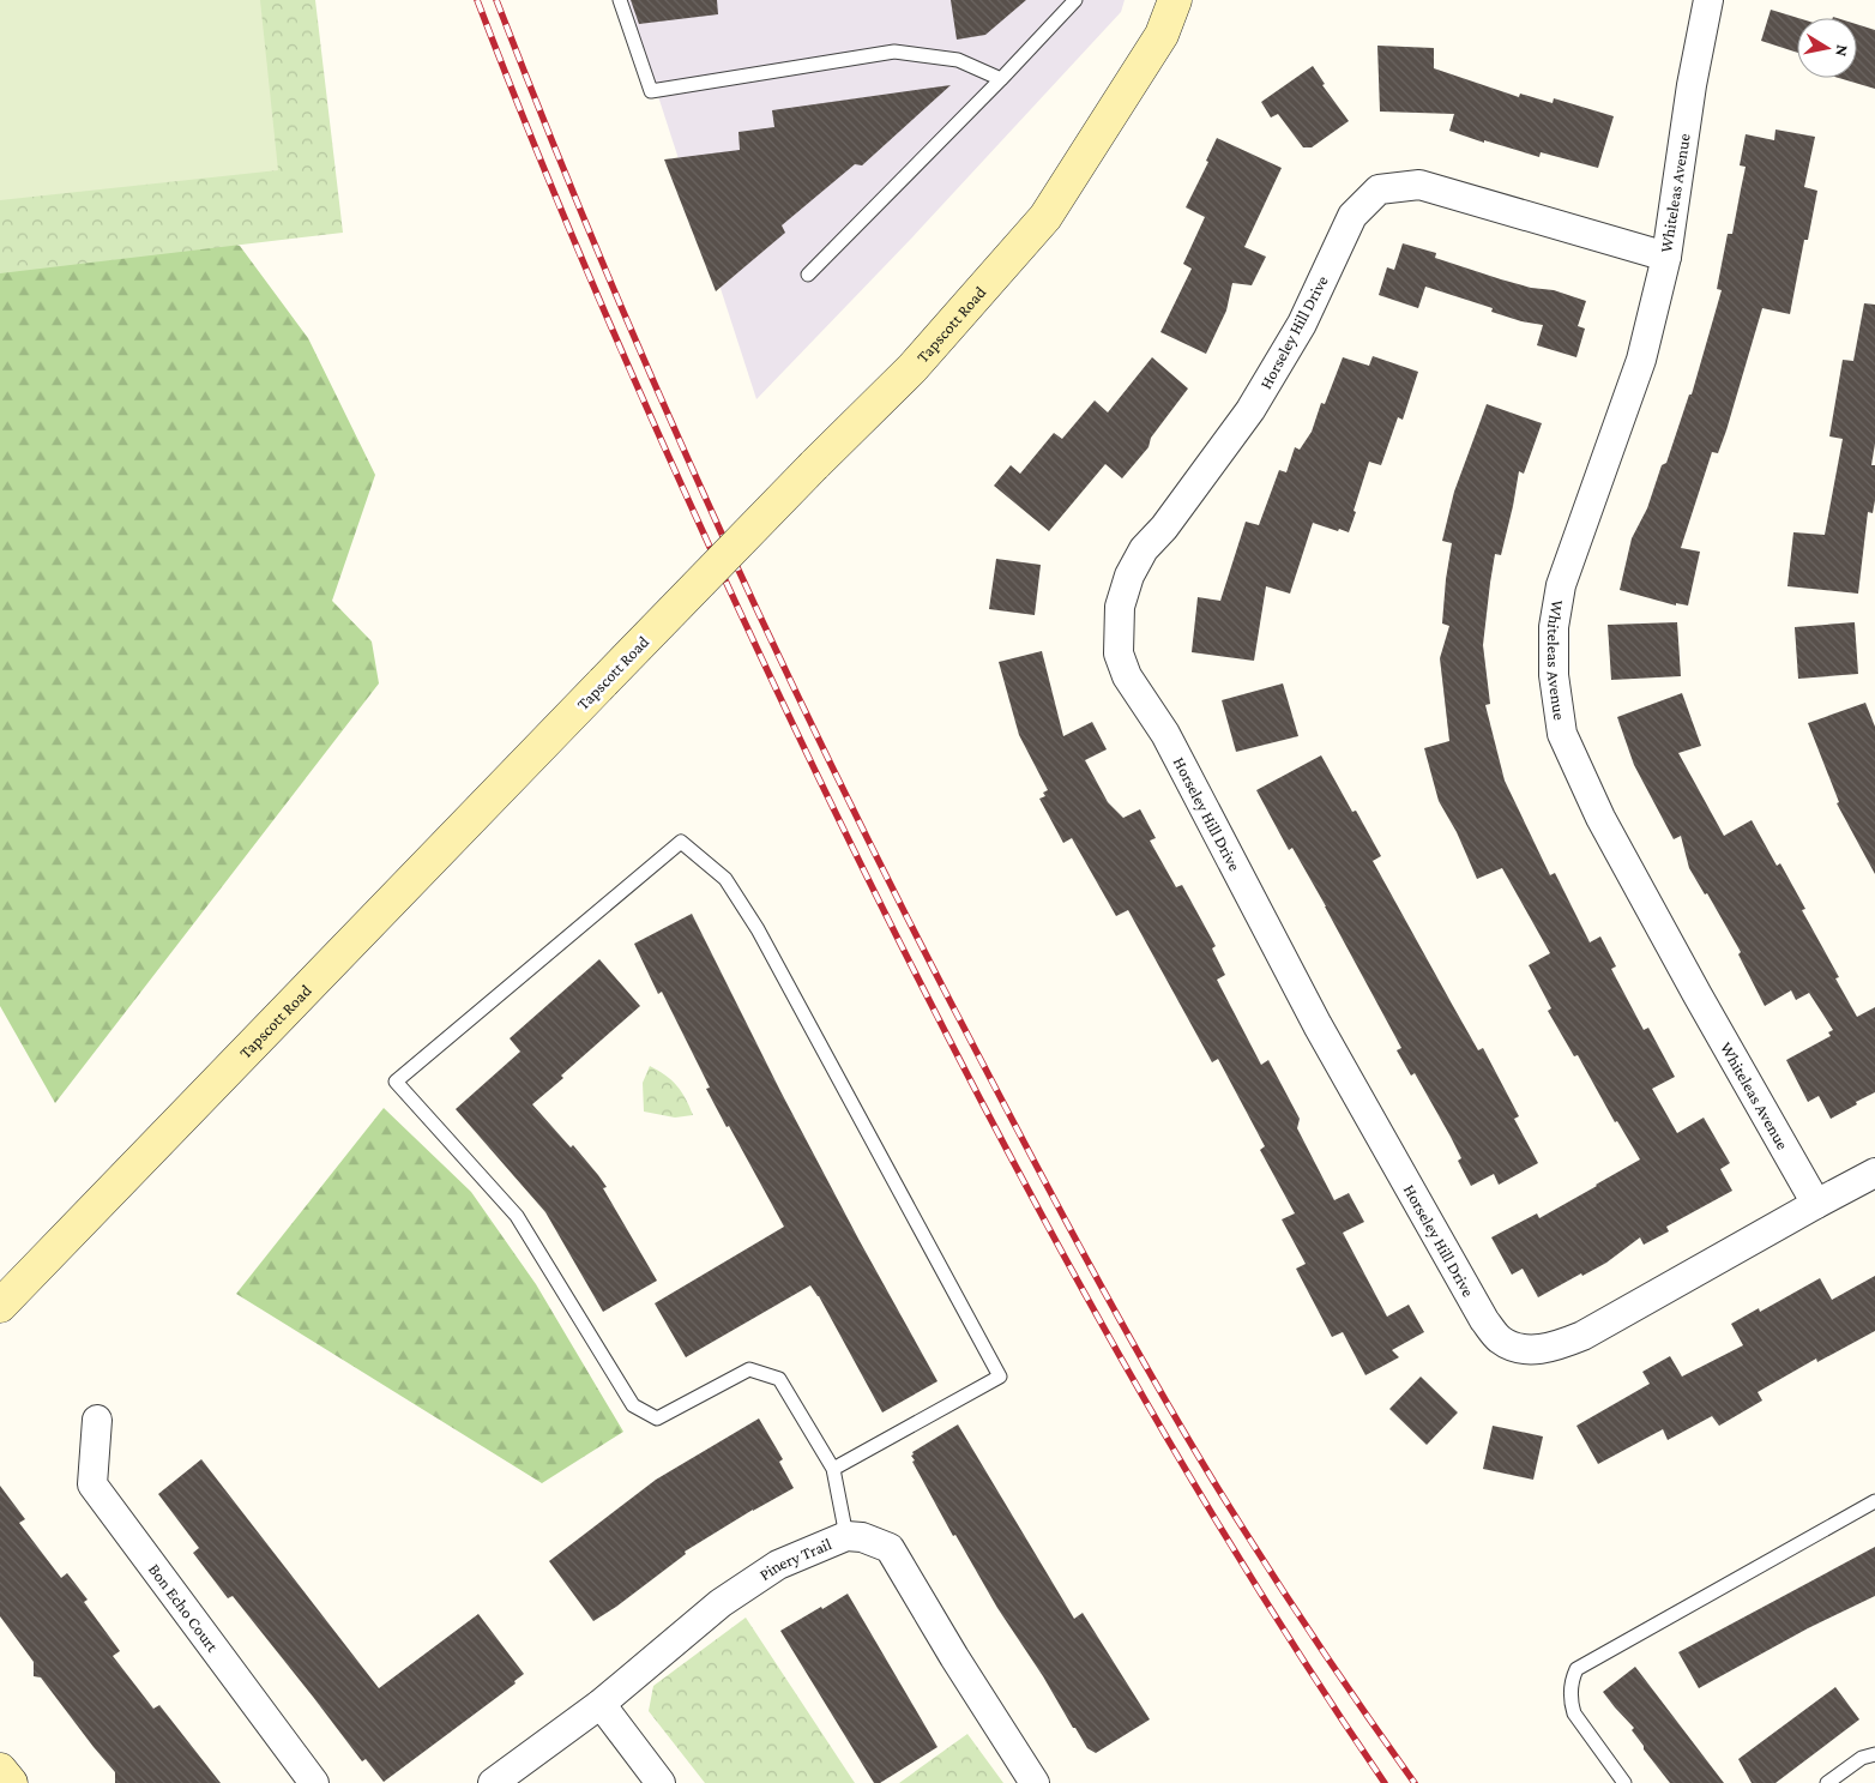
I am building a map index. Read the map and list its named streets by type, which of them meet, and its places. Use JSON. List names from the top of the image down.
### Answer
{
  "streets": {
    "street": [
      "Whiteleas Avenue",
      "Tapscott Road",
      "Horseley Hill Drive",
      "Pinery Trail",
      "Bon Echo Court"
    ]
  },
  "crossings": [
    ["Whiteleas Avenue", "Horseley Hill Drive"]
  ],
  "north": "right"
}
